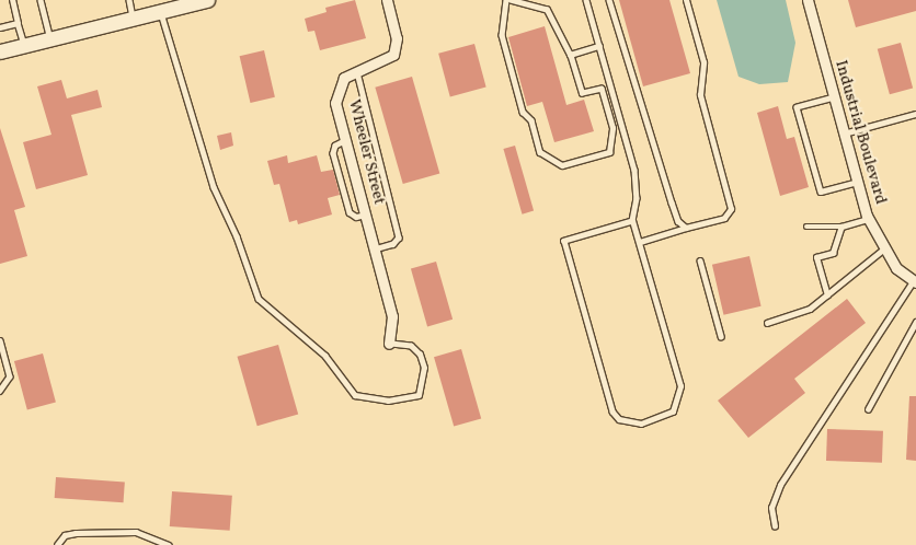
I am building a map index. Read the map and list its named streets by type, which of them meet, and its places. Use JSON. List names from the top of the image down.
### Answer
{
  "streets": {
    "street": ["Industrial Boulevard", "Wheeler Street"]
  }
}
